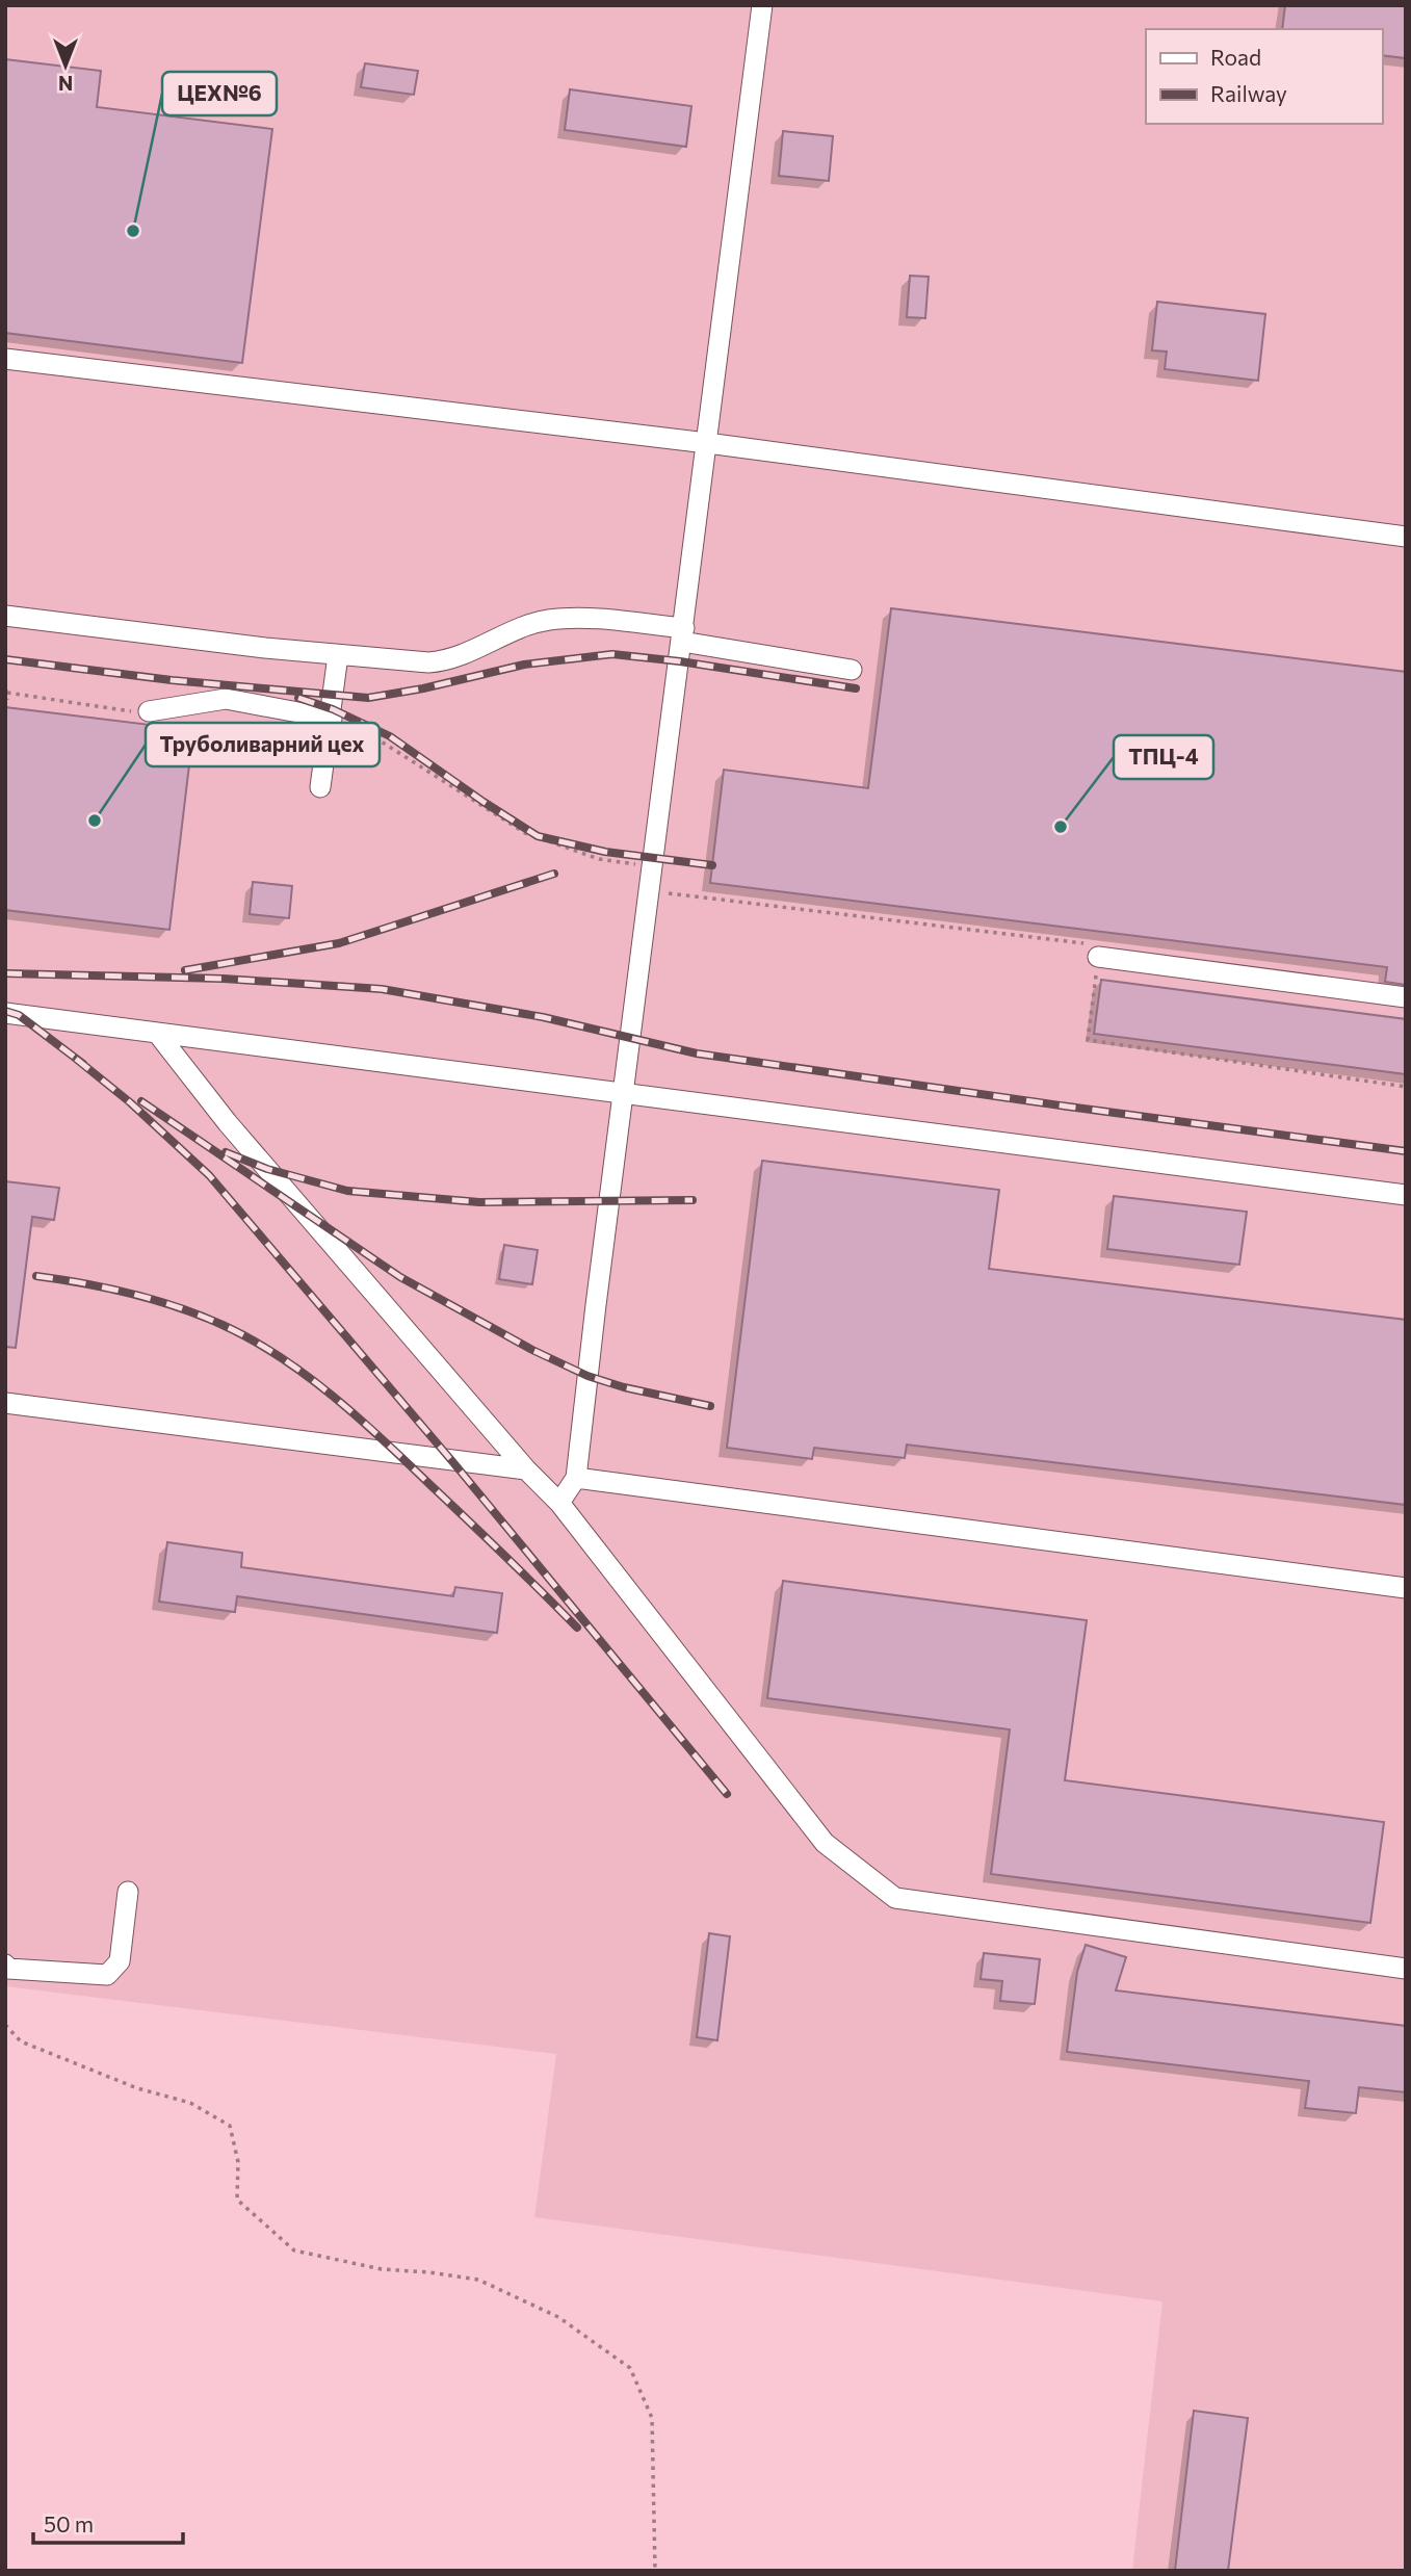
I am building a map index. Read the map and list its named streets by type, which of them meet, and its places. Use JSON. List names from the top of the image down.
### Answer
{
  "places": ["ЦЕХ№6", "Труболиварний цех", "ТПЦ-4"],
  "legend": ["Road", "Railway"],
  "scale_bar": "50 m",
  "north": "bottom"
}
